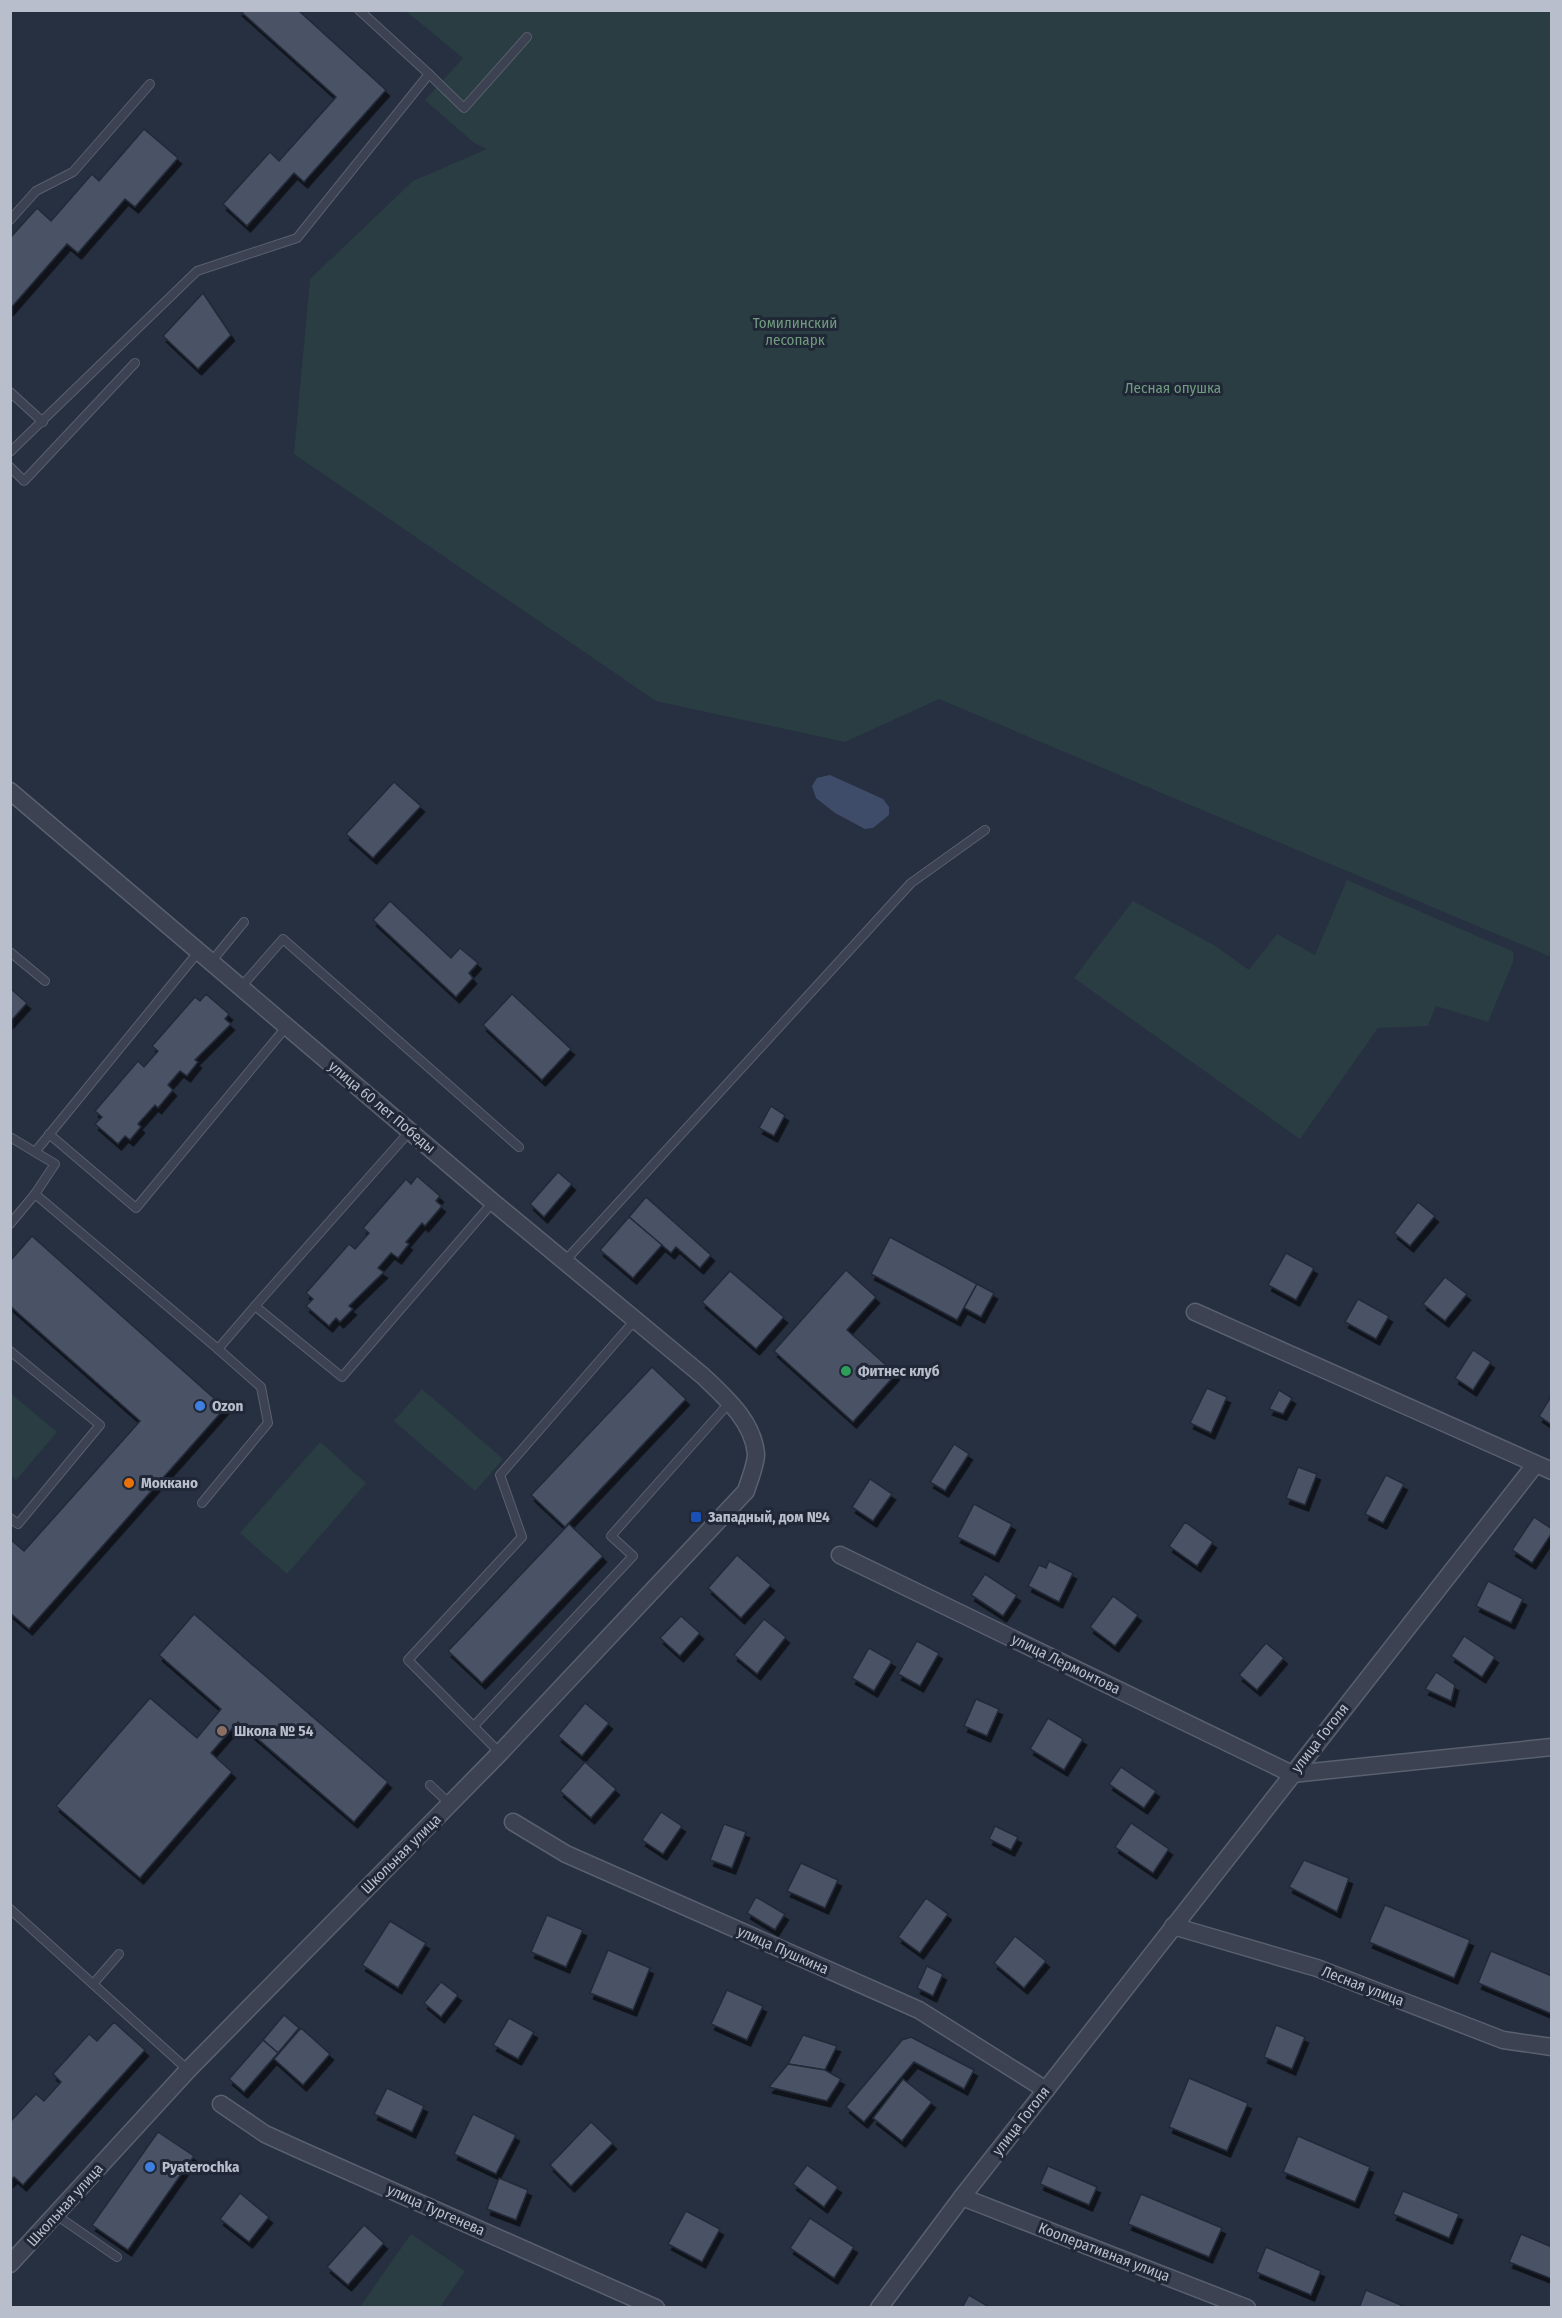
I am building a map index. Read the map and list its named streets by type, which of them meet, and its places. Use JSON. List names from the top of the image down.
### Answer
{
  "streets": {
    "street": [
      "улица 60 лет Победы",
      "улица Лермонтова",
      "улица Гоголя",
      "Школьная улица",
      "улица Пушкина",
      "Лесная улица",
      "улица Тургенева",
      "Кооперативная улица"
    ]
  },
  "crossings": [
    ["улица 60 лет Победы", "Школьная улица"],
    ["улица Лермонтова", "улица Гоголя"],
    ["улица Гоголя", "улица Пушкина"],
    ["улица Гоголя", "Лесная улица"],
    ["улица Гоголя", "Кооперативная улица"]
  ],
  "parks": ["Томилинский лесопарк", "Лесная опушка"],
  "places": {
    "other": [
      "Фитнес клуб",
      "Ozon",
      "Моккано",
      "Школа № 54",
      "Pyaterochka"
    ],
    "transit": ["Западный, дом №4"]
  }
}
